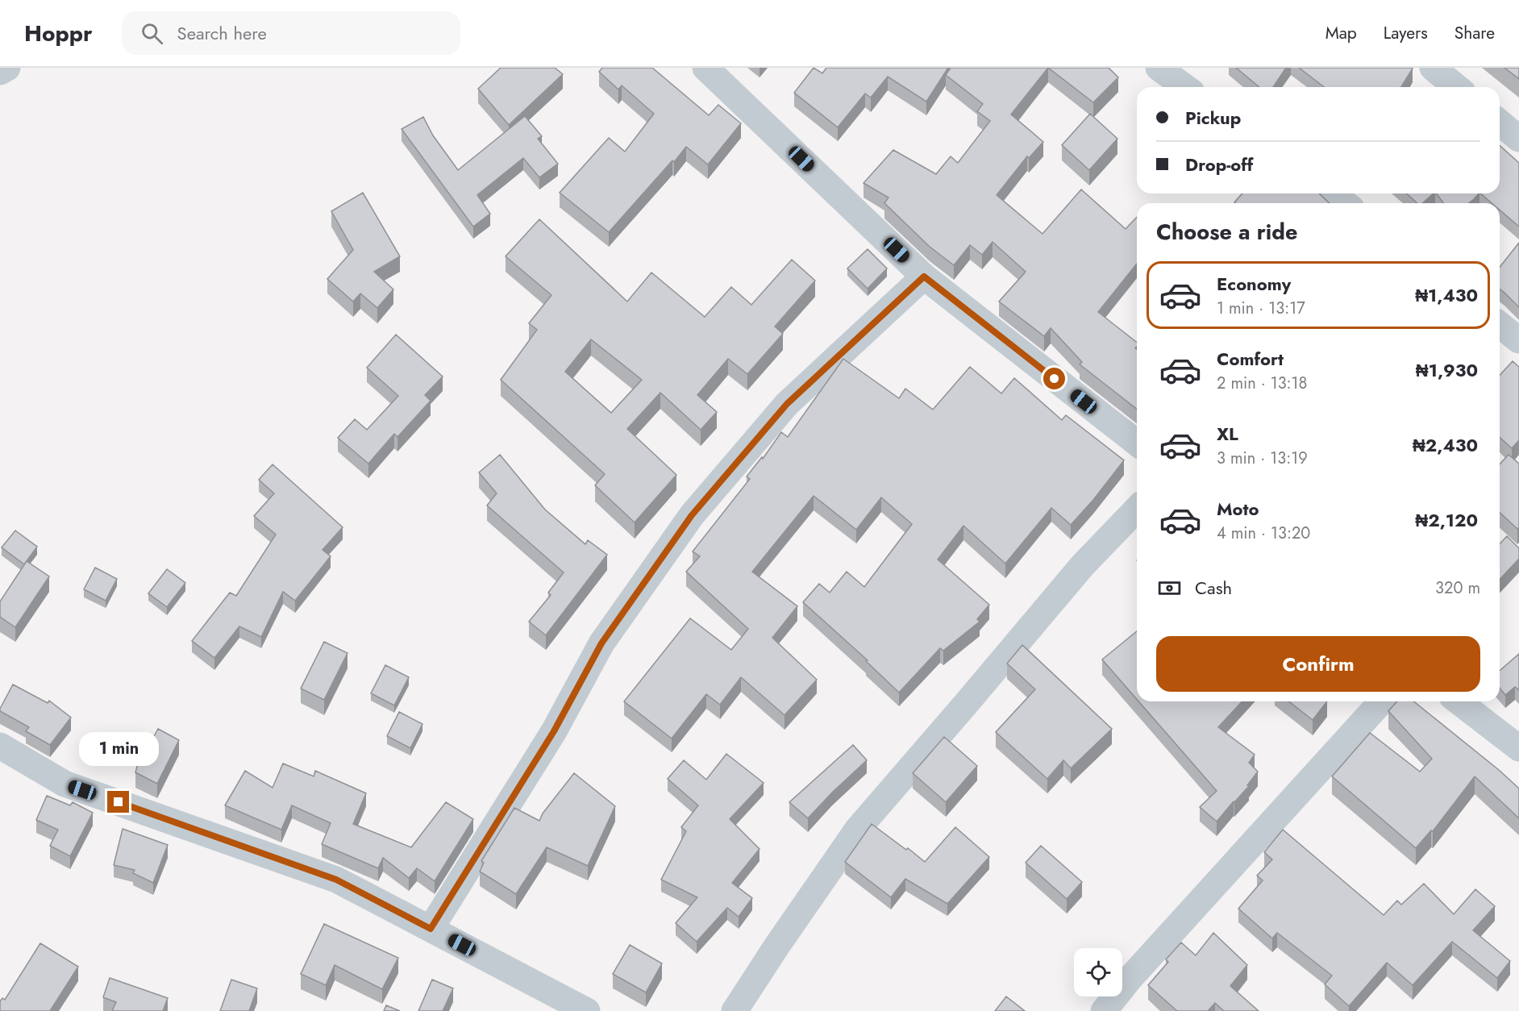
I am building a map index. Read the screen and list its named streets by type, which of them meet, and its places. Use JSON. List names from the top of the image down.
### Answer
{
  "page": {
    "header": "Hoppr",
    "search": "Search here",
    "nav": ["Map", "Layers", "Share"],
    "banner": ["Pickup", "Drop-off"],
    "heading": "Choose a ride",
    "list": [
      {
        "name": "Economy",
        "note": "1 min · 13:17",
        "value": "₦1,430"
      },
      {
        "name": "Comfort",
        "note": "2 min · 13:18",
        "value": "₦1,930"
      },
      {
        "name": "XL",
        "note": "3 min · 13:19",
        "value": "₦2,430"
      },
      {
        "name": "Moto",
        "note": "4 min · 13:20",
        "value": "₦2,120"
      }
    ],
    "pay": ["Cash", "320 m"],
    "buttons": "Confirm",
    "bubble": "1 min"
  }
}
